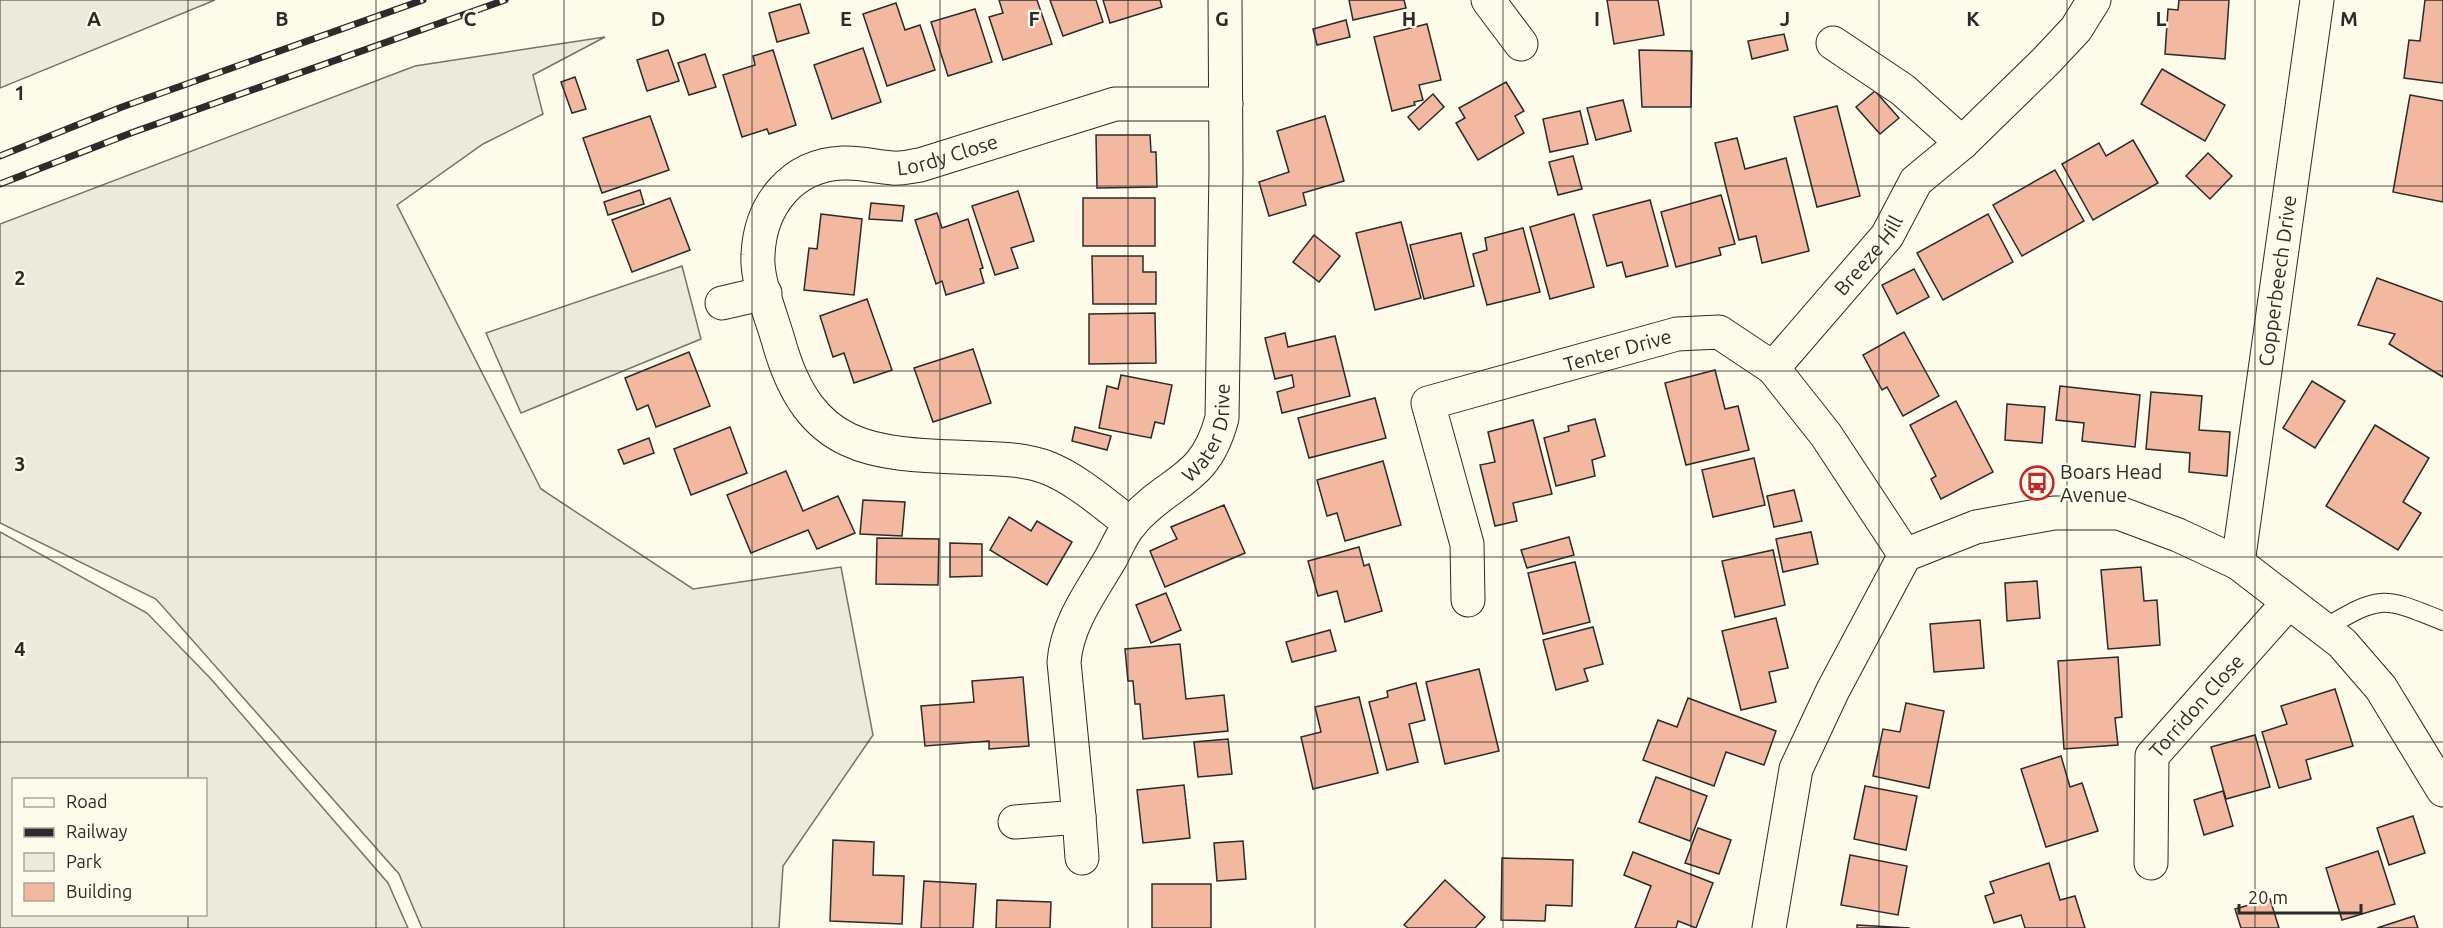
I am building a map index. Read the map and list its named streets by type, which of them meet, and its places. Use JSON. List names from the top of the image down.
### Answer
{
  "streets": {
    "street": [
      "Lordy Close",
      "Breeze Hill",
      "Copperbeech Drive",
      "Tenter Drive",
      "Water Drive",
      "Torridon Close"
    ]
  },
  "crossings": [
    ["Lordy Close", "Water Drive"],
    ["Breeze Hill", "Tenter Drive"]
  ],
  "places": {
    "bus stop": ["Boars Head Avenue"]
  },
  "legend": [
    "Road",
    "Railway",
    "Park",
    "Building"
  ],
  "scale_bar": "20 m",
  "grid": {
    "columns": [
      "A",
      "B",
      "C",
      "D",
      "E",
      "F",
      "G",
      "H",
      "I",
      "J",
      "K",
      "L",
      "M"
    ],
    "rows": [
      "1",
      "2",
      "3",
      "4"
    ]
  }
}
